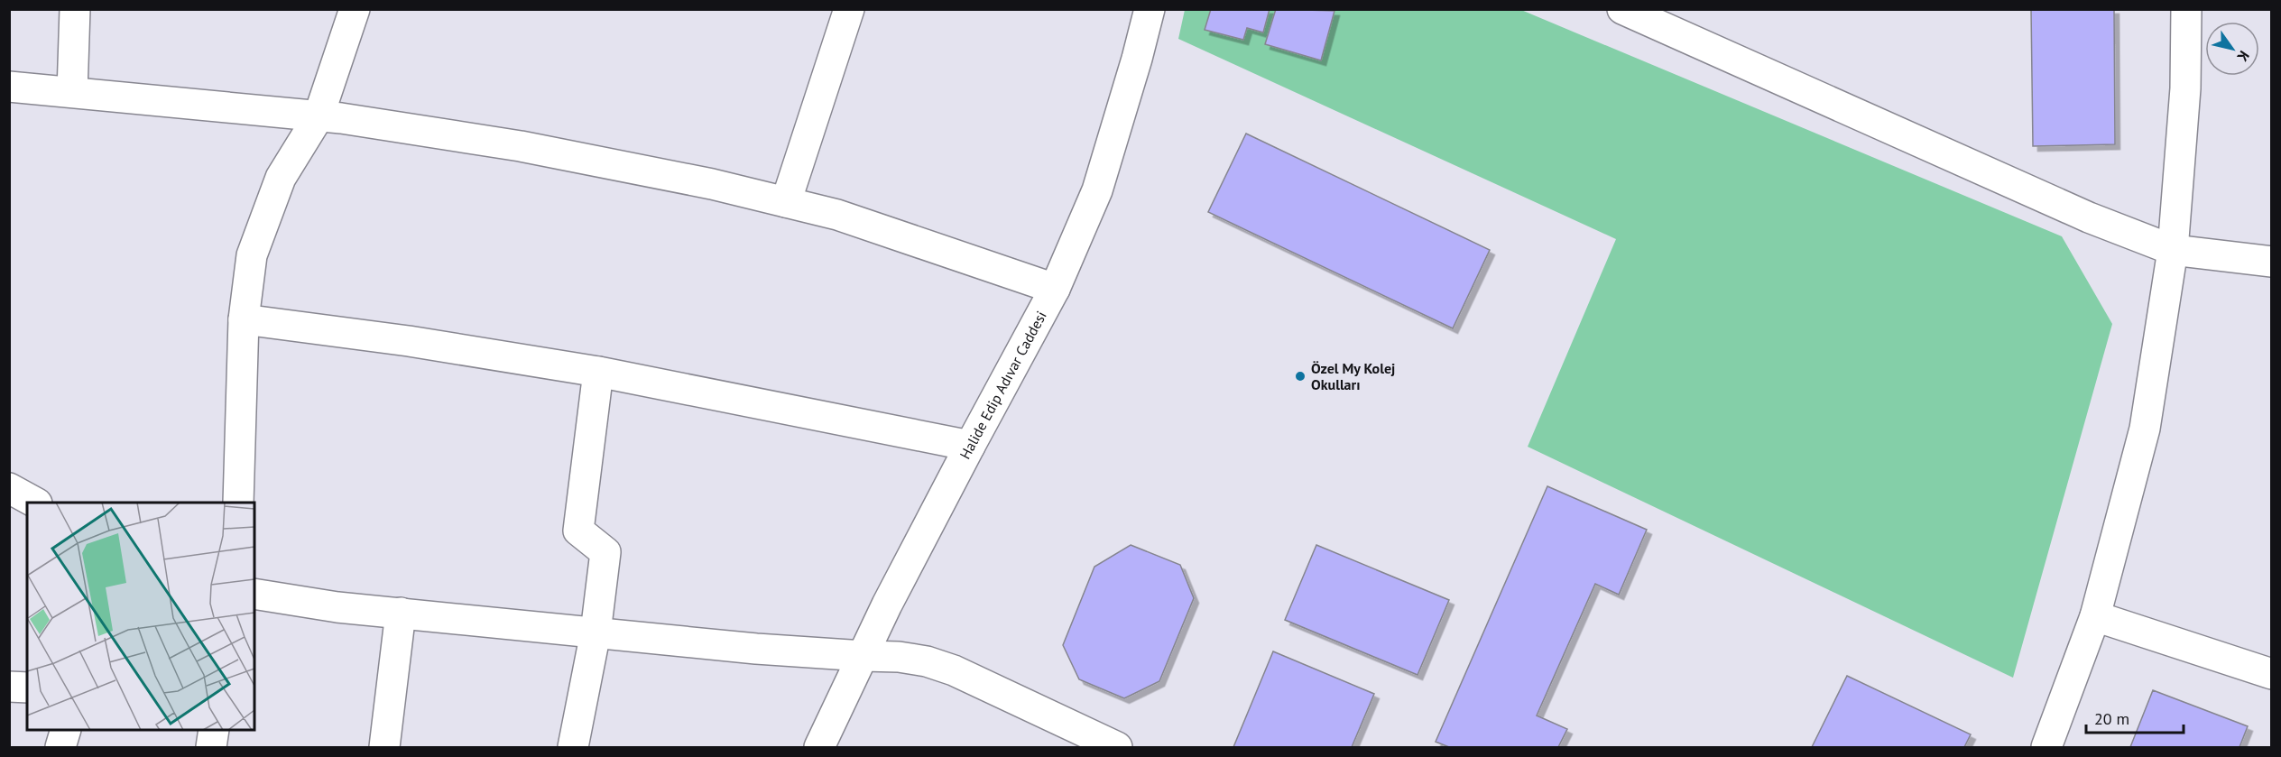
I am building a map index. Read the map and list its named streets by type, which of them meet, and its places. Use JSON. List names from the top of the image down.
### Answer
{
  "streets": {
    "street": ["Halide Edip Adıvar Caddesi"]
  },
  "places": ["Özel My Kolej Okulları"],
  "scale_bar": "20 m",
  "north": "bottom right"
}
